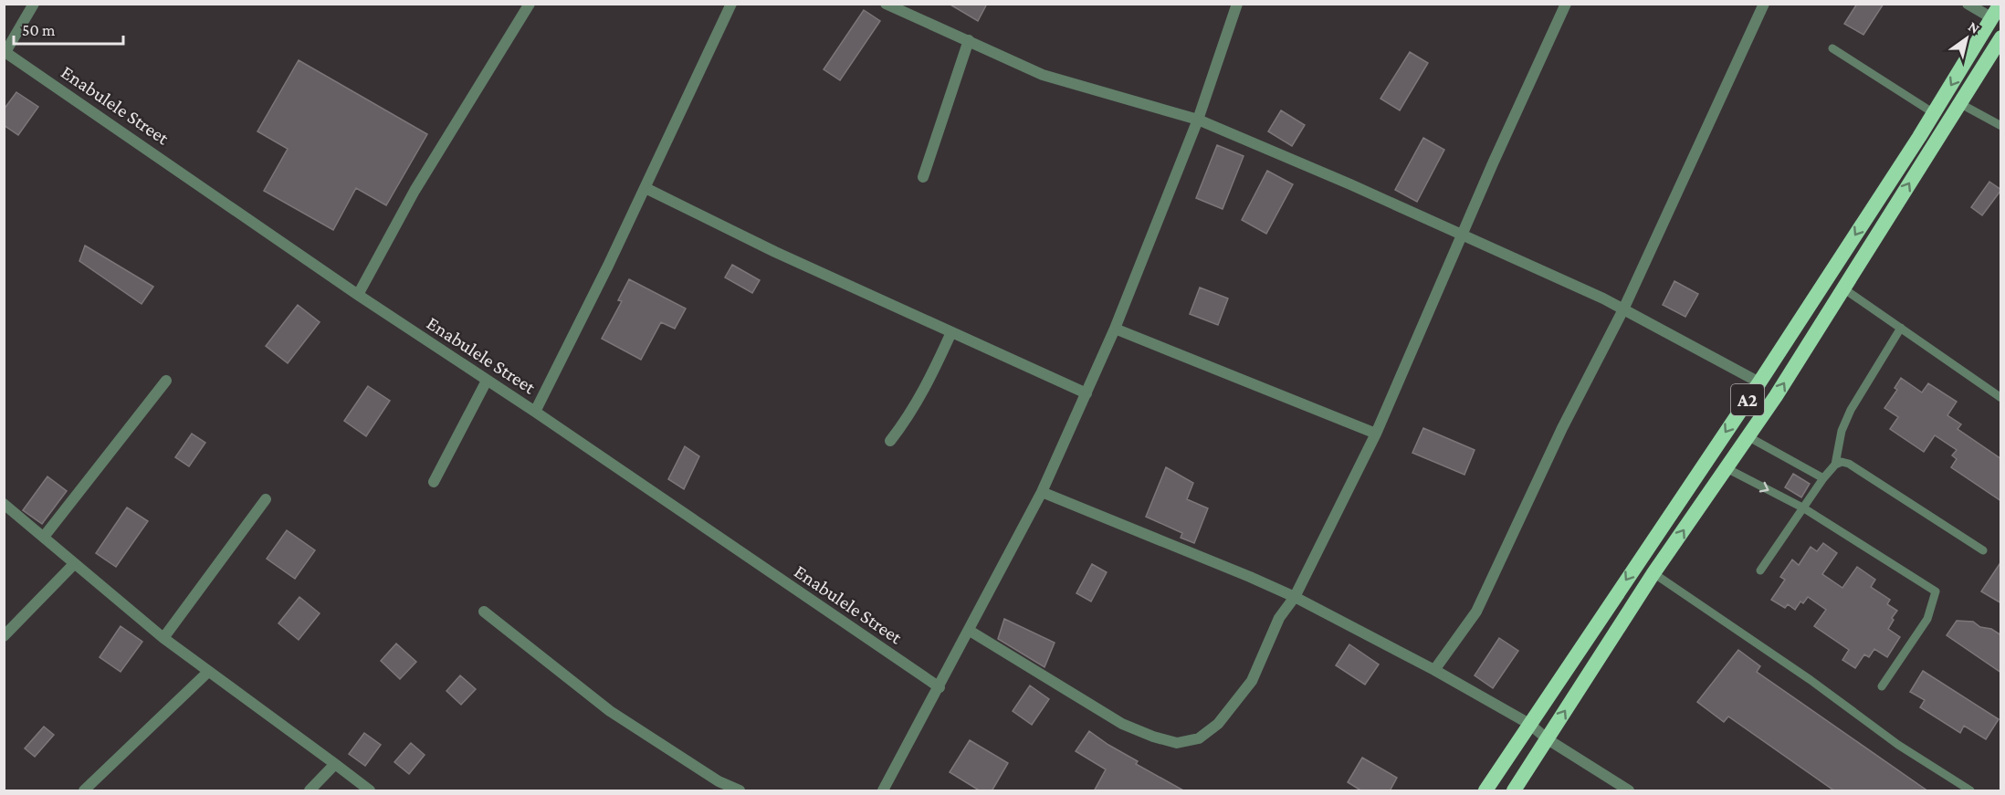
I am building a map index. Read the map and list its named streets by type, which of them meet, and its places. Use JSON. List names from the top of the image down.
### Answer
{
  "streets": {
    "highway": ["A2"],
    "street": ["Enabulele Street"]
  },
  "scale_bar": "50 m",
  "north": "top right"
}
